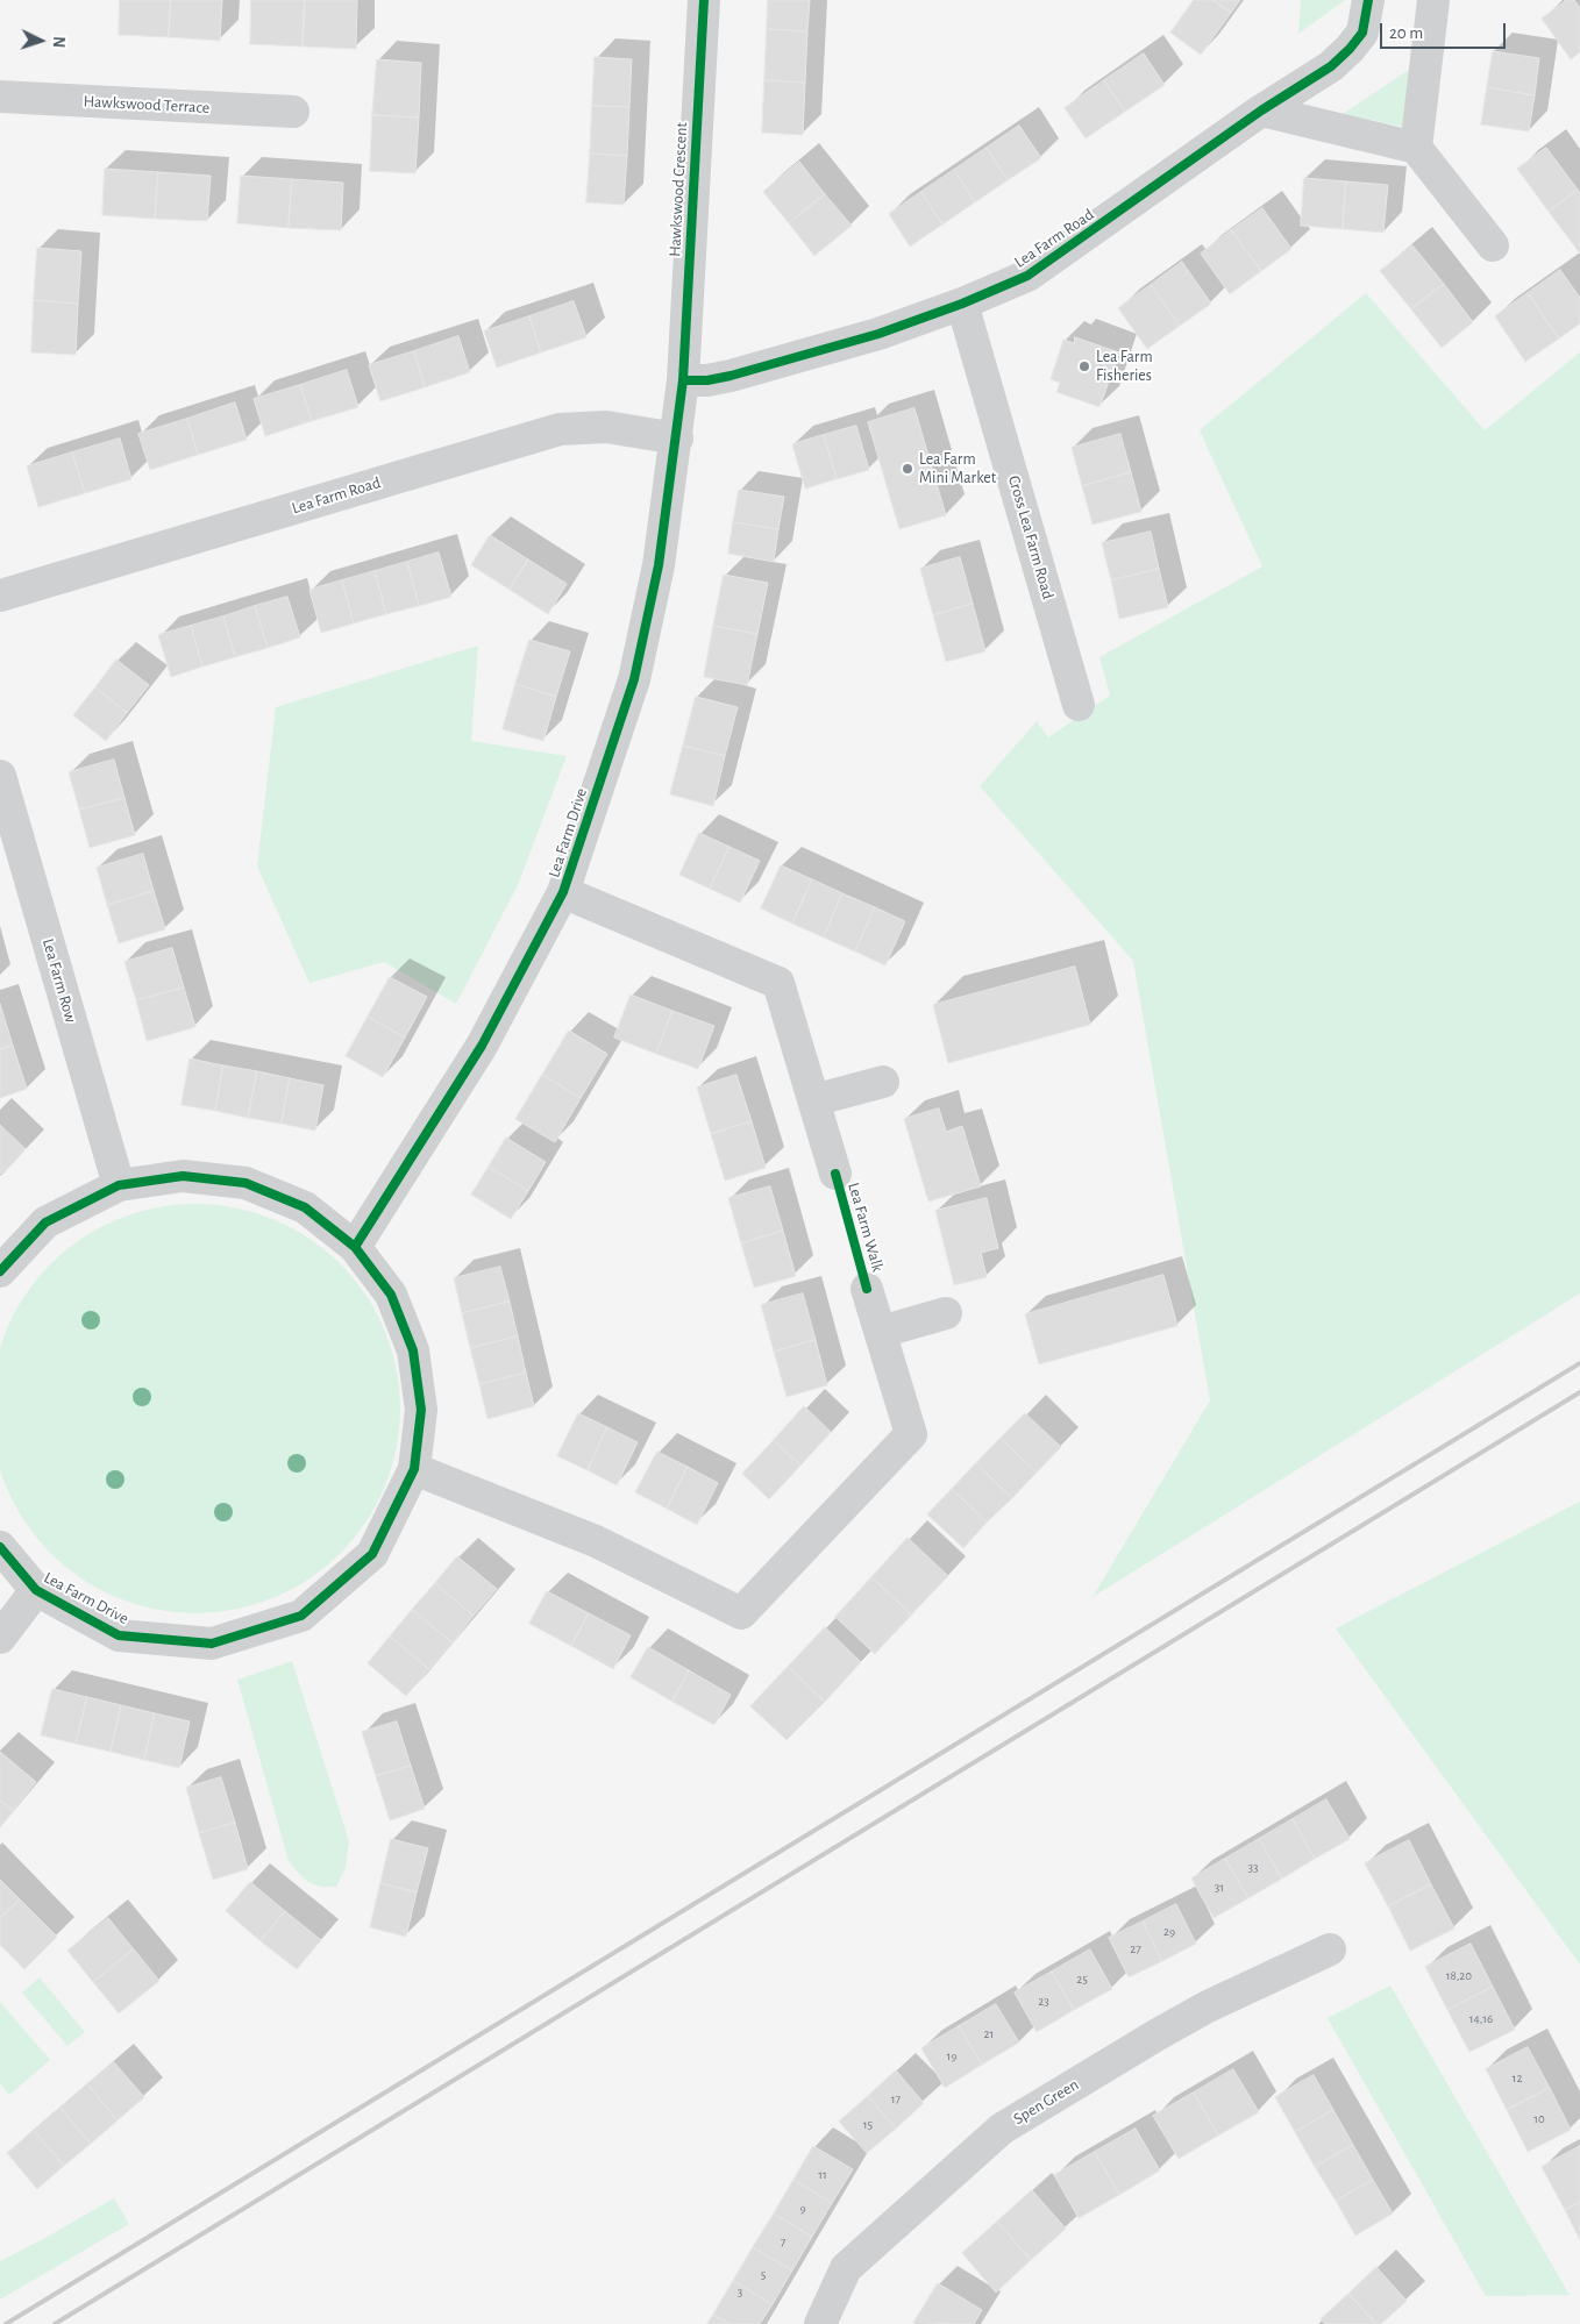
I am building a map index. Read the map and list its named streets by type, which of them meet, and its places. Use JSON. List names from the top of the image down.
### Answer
{
  "streets": {
    "street": [
      "Hawkswood Terrace",
      "Hawkswood Crescent",
      "Lea Farm Road",
      "Cross Lea Farm Road",
      "Lea Farm Drive",
      "Lea Farm Row",
      "Lea Farm Walk",
      "Spen Green"
    ]
  },
  "crossings": [
    ["Hawkswood Crescent", "Lea Farm Road"],
    ["Hawkswood Crescent", "Lea Farm Drive"],
    ["Lea Farm Road", "Cross Lea Farm Road"],
    ["Lea Farm Road", "Lea Farm Drive"],
    ["Lea Farm Drive", "Lea Farm Row"],
    ["Lea Farm Drive", "Lea Farm Walk"]
  ],
  "places": ["Lea Farm Fisheries", "Lea Farm Mini Market"],
  "house_numbers": [
    "33",
    "31",
    "29",
    "27",
    "18,20",
    "25",
    "23",
    "14,16",
    "21",
    "19",
    "12",
    "17",
    "10",
    "15",
    "11",
    "9",
    "7",
    "5",
    "3"
  ],
  "scale_bar": "20 m",
  "north": "right"
}
